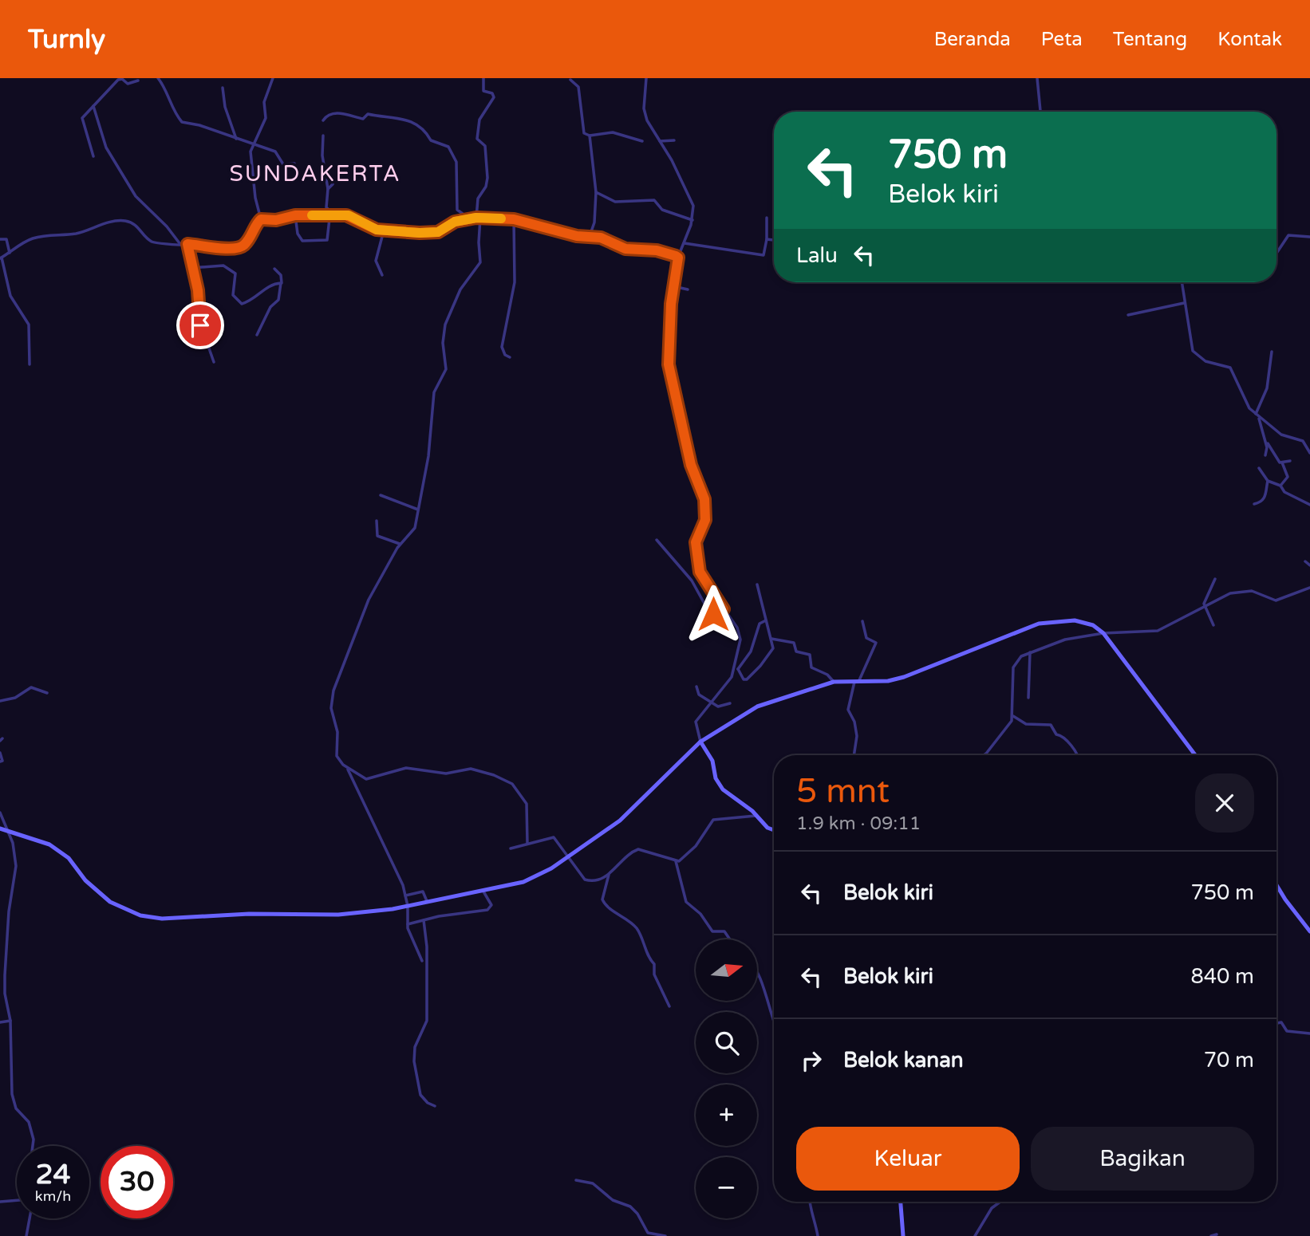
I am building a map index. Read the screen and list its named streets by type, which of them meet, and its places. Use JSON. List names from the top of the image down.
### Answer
{
  "districts": ["SUNDAKERTA"],
  "north": "right",
  "page": {
    "header": "Turnly",
    "nav": [
      "Beranda",
      "Peta",
      "Tentang",
      "Kontak"
    ],
    "turn": ["750 m", "Belok kiri"],
    "then": "Lalu",
    "heading": ["5 mnt", "1.9 km · 09:11"],
    "list": [
      {
        "name": "Belok kiri",
        "value": "750 m"
      },
      {
        "name": "Belok kiri",
        "value": "840 m"
      },
      {
        "name": "Belok kanan",
        "value": "70 m"
      }
    ],
    "map_buttons": ["+", "−"],
    "buttons": ["Keluar", "Bagikan"],
    "speed": "24 km/h",
    "limit": "30"
  }
}
